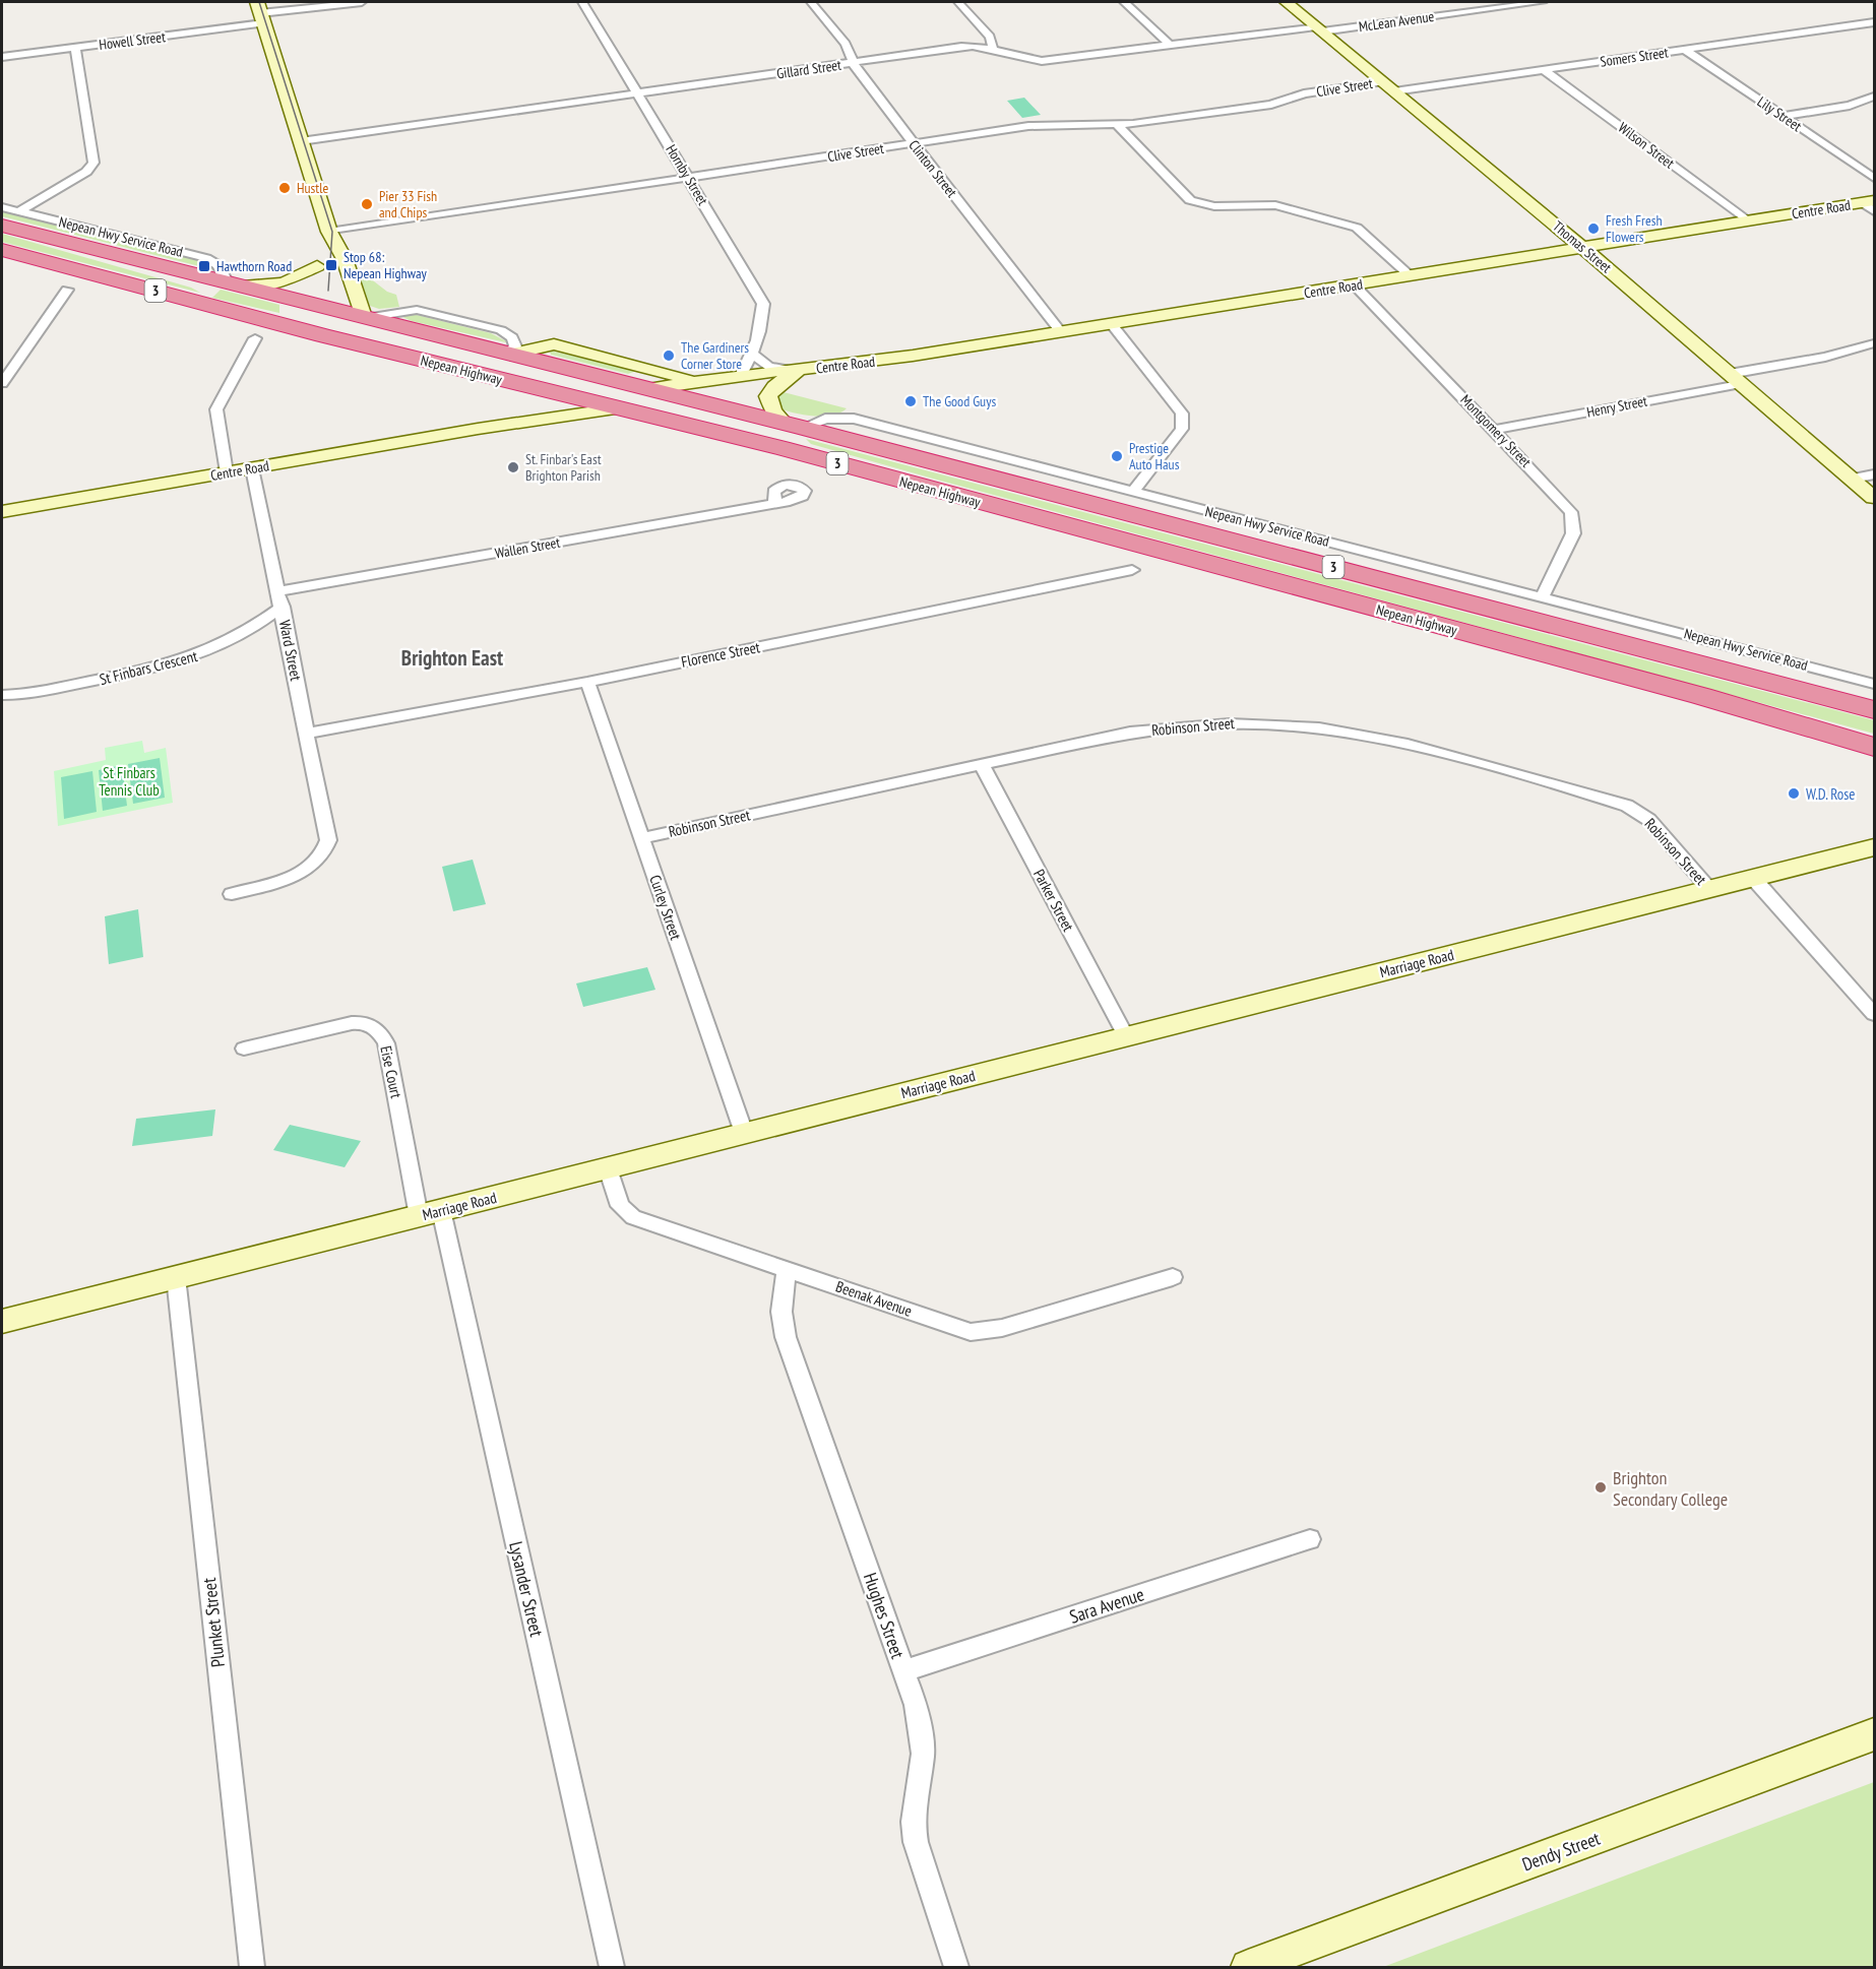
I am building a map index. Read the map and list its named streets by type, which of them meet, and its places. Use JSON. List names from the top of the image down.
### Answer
{
  "streets": {
    "highway": ["Centre Road", "3", "Nepean Highway"],
    "main road": ["Thomas Street", "Marriage Road", "Dendy Street"],
    "street": [
      "McLean Avenue",
      "Howell Street",
      "Somers Street",
      "Gillard Street",
      "Clive Street",
      "Lily Street",
      "Wilson Street",
      "Clinton Street",
      "Hornby Street",
      "Nepean Hwy Service Road",
      "Henry Street",
      "Montgomery Street",
      "Wallen Street",
      "Ward Street",
      "Florence Street",
      "St Finbars Crescent",
      "Robinson Street",
      "Parker Street",
      "Curley Street",
      "Eise Court",
      "Beenak Avenue",
      "Lysander Street",
      "Sara Avenue",
      "Hughes Street",
      "Plunket Street"
    ]
  },
  "crossings": [
    ["McLean Avenue", "Gillard Street"],
    ["McLean Avenue", "Thomas Street"],
    ["Somers Street", "Clive Street"],
    ["Somers Street", "Lily Street"],
    ["Somers Street", "Wilson Street"],
    ["Somers Street", "Thomas Street"],
    ["Gillard Street", "Clinton Street"],
    ["Gillard Street", "Hornby Street"],
    ["Gillard Street", "Thomas Street"],
    ["Clive Street", "Clinton Street"],
    ["Clive Street", "Hornby Street"],
    ["Clive Street", "Thomas Street"],
    ["Wilson Street", "Centre Road"],
    ["Clinton Street", "Centre Road"],
    ["Hornby Street", "Centre Road"],
    ["Centre Road", "Thomas Street"],
    ["Centre Road", "Nepean Highway"],
    ["Centre Road", "Montgomery Street"],
    ["Centre Road", "Ward Street"],
    ["Nepean Hwy Service Road", "Nepean Highway"],
    ["Nepean Hwy Service Road", "Montgomery Street"],
    ["Thomas Street", "Henry Street"],
    ["Henry Street", "Montgomery Street"],
    ["Wallen Street", "Ward Street"],
    ["Ward Street", "Florence Street"],
    ["Ward Street", "St Finbars Crescent"],
    ["Florence Street", "Curley Street"],
    ["Robinson Street", "Parker Street"],
    ["Robinson Street", "Curley Street"],
    ["Robinson Street", "Marriage Road"],
    ["Parker Street", "Marriage Road"],
    ["Curley Street", "Marriage Road"],
    ["Marriage Road", "Eise Court"],
    ["Marriage Road", "Beenak Avenue"],
    ["Marriage Road", "Lysander Street"],
    ["Marriage Road", "Plunket Street"],
    ["Eise Court", "Lysander Street"],
    ["Beenak Avenue", "Hughes Street"],
    ["Sara Avenue", "Hughes Street"]
  ],
  "districts": ["Brighton East"],
  "parks": ["St Finbars Tennis Club"],
  "places": {
    "other": [
      "Hustle",
      "Pier 33 Fish and Chips",
      "Fresh Fresh Flowers",
      "The Gardiners Corner Store",
      "The Good Guys",
      "Prestige Auto Haus",
      "St. Finbar's East Brighton Parish",
      "W.D. Rose",
      "Brighton Secondary College"
    ],
    "transit": ["Stop 68: Nepean Highway", "Hawthorn Road"]
  }
}
